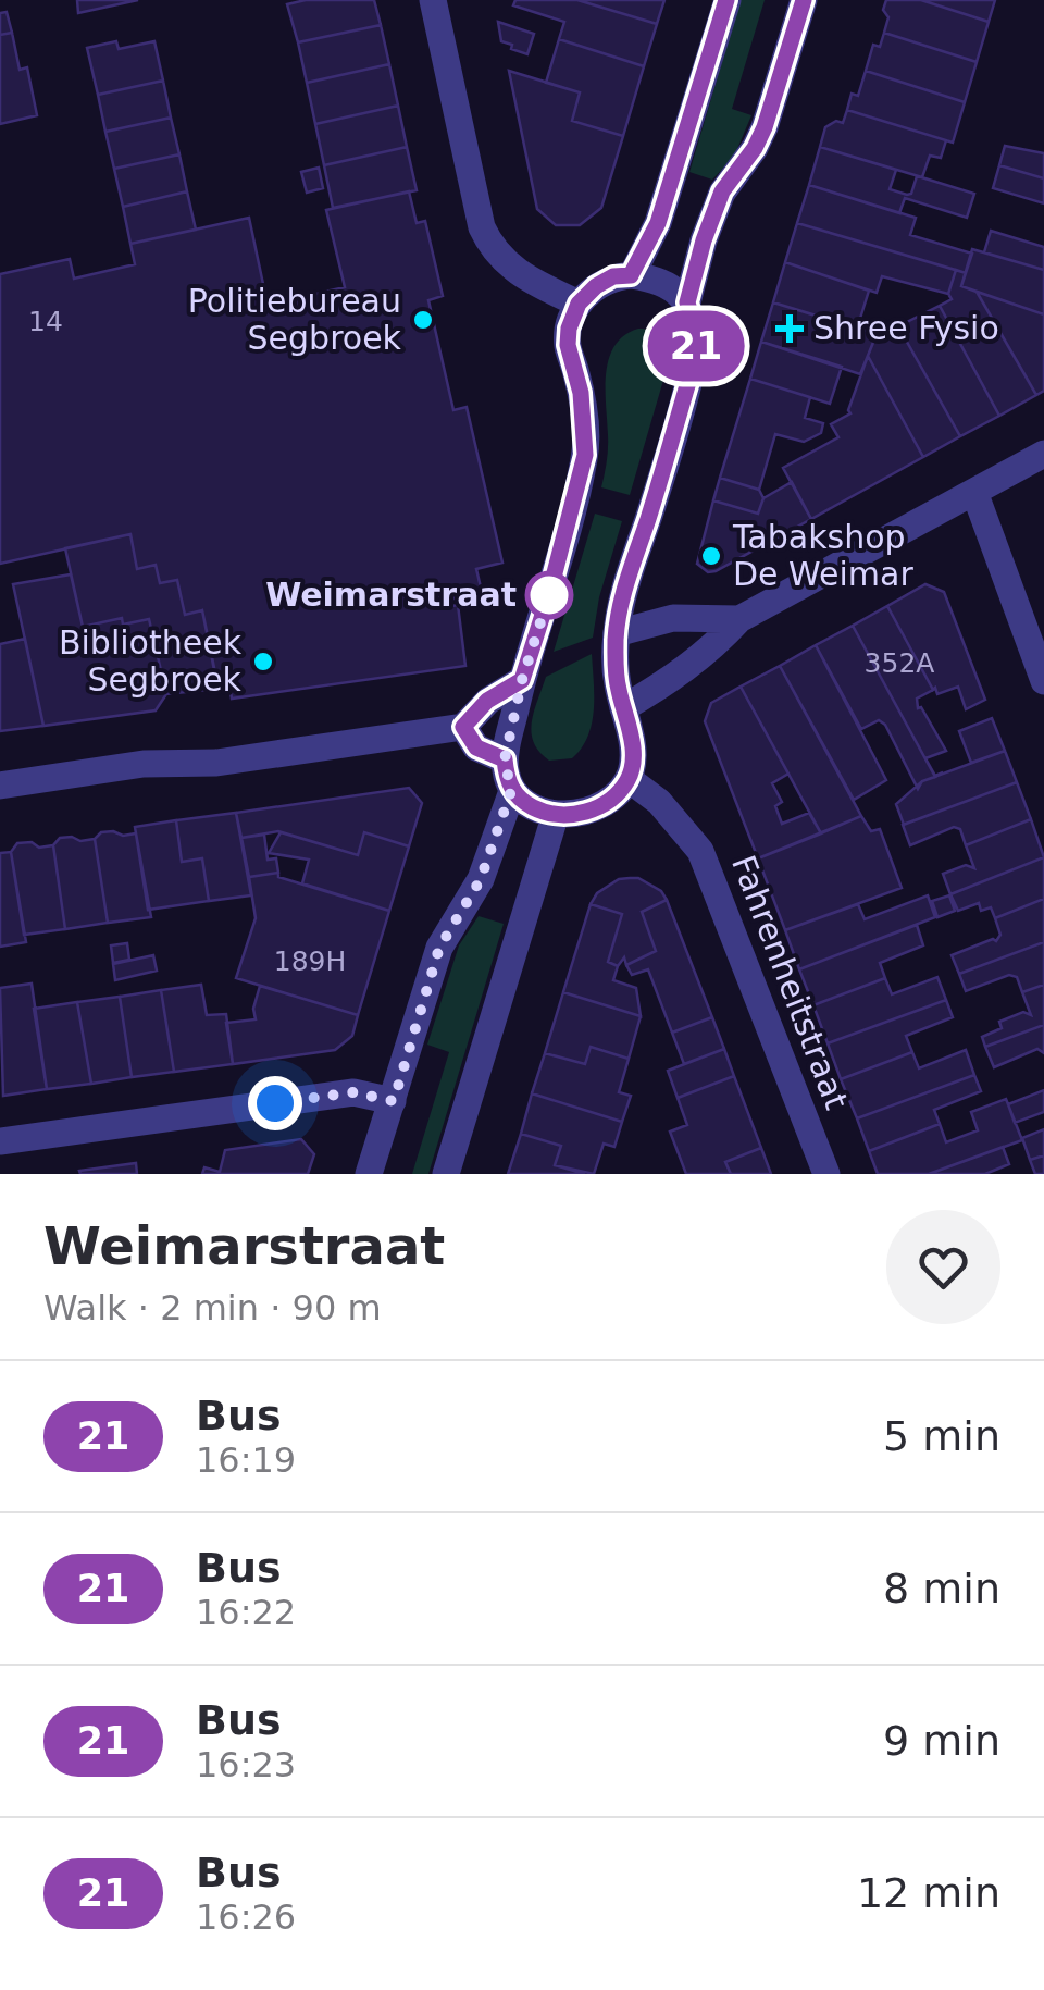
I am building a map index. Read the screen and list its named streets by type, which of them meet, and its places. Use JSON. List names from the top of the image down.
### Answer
{
  "streets": {
    "street": ["Fahrenheitstraat"]
  },
  "places": {
    "other": [
      "Politiebureau Segbroek",
      "Tabakshop De Weimar",
      "Weimarstraat",
      "Bibliotheek Segbroek"
    ],
    "health": ["Shree Fysio"]
  },
  "lines": ["bus line 21"],
  "house_numbers": ["14", "352A", "189H"],
  "page": {
    "on_map": "21",
    "heading": ["Weimarstraat", "Walk · 2 min · 90 m"],
    "list": [
      {
        "mark": "21",
        "name": "Bus",
        "note": "16:19",
        "value": "5 min"
      },
      {
        "mark": "21",
        "name": "Bus",
        "note": "16:22",
        "value": "8 min"
      },
      {
        "mark": "21",
        "name": "Bus",
        "note": "16:23",
        "value": "9 min"
      },
      {
        "mark": "21",
        "name": "Bus",
        "note": "16:26",
        "value": "12 min"
      }
    ]
  }
}
